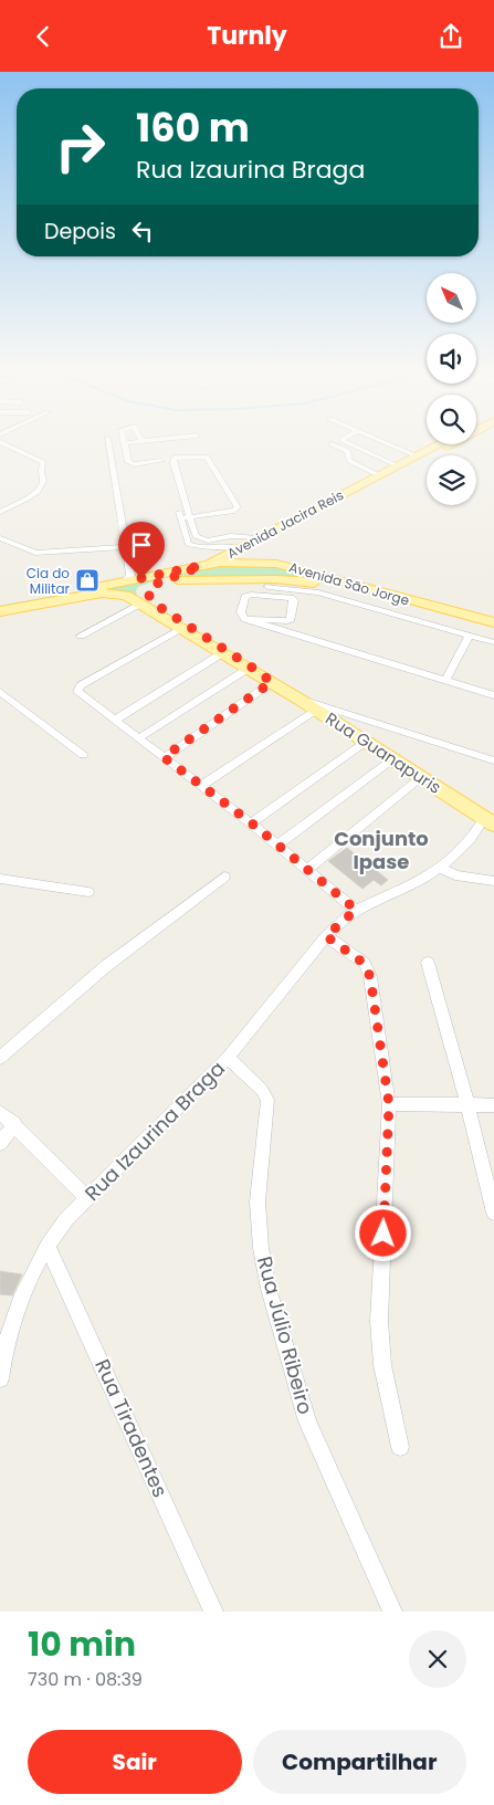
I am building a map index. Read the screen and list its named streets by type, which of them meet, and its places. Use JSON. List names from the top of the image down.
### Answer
{
  "streets": {
    "main road": ["Avenida Jacira Reis", "Avenida São Jorge", "Rua Guanapuris"],
    "street": ["Rua Izaurina Braga", "Rua Júlio Ribeiro", "Rua Tiradentes"]
  },
  "crossings": [
    ["Avenida Jacira Reis", "Avenida São Jorge"],
    ["Avenida São Jorge", "Rua Guanapuris"],
    ["Rua Guanapuris", "Rua Izaurina Braga"],
    ["Rua Izaurina Braga", "Rua Júlio Ribeiro"],
    ["Rua Izaurina Braga", "Rua Tiradentes"]
  ],
  "districts": ["Conjunto Ipase"],
  "places": {
    "shop": ["Cia do Militar"]
  },
  "north": "top left",
  "page": {
    "header": "Turnly",
    "turn": ["160 m", "Rua Izaurina Braga"],
    "then": "Depois",
    "heading": ["10 min", "730 m · 08:39"],
    "buttons": ["Sair", "Compartilhar"]
  }
}
